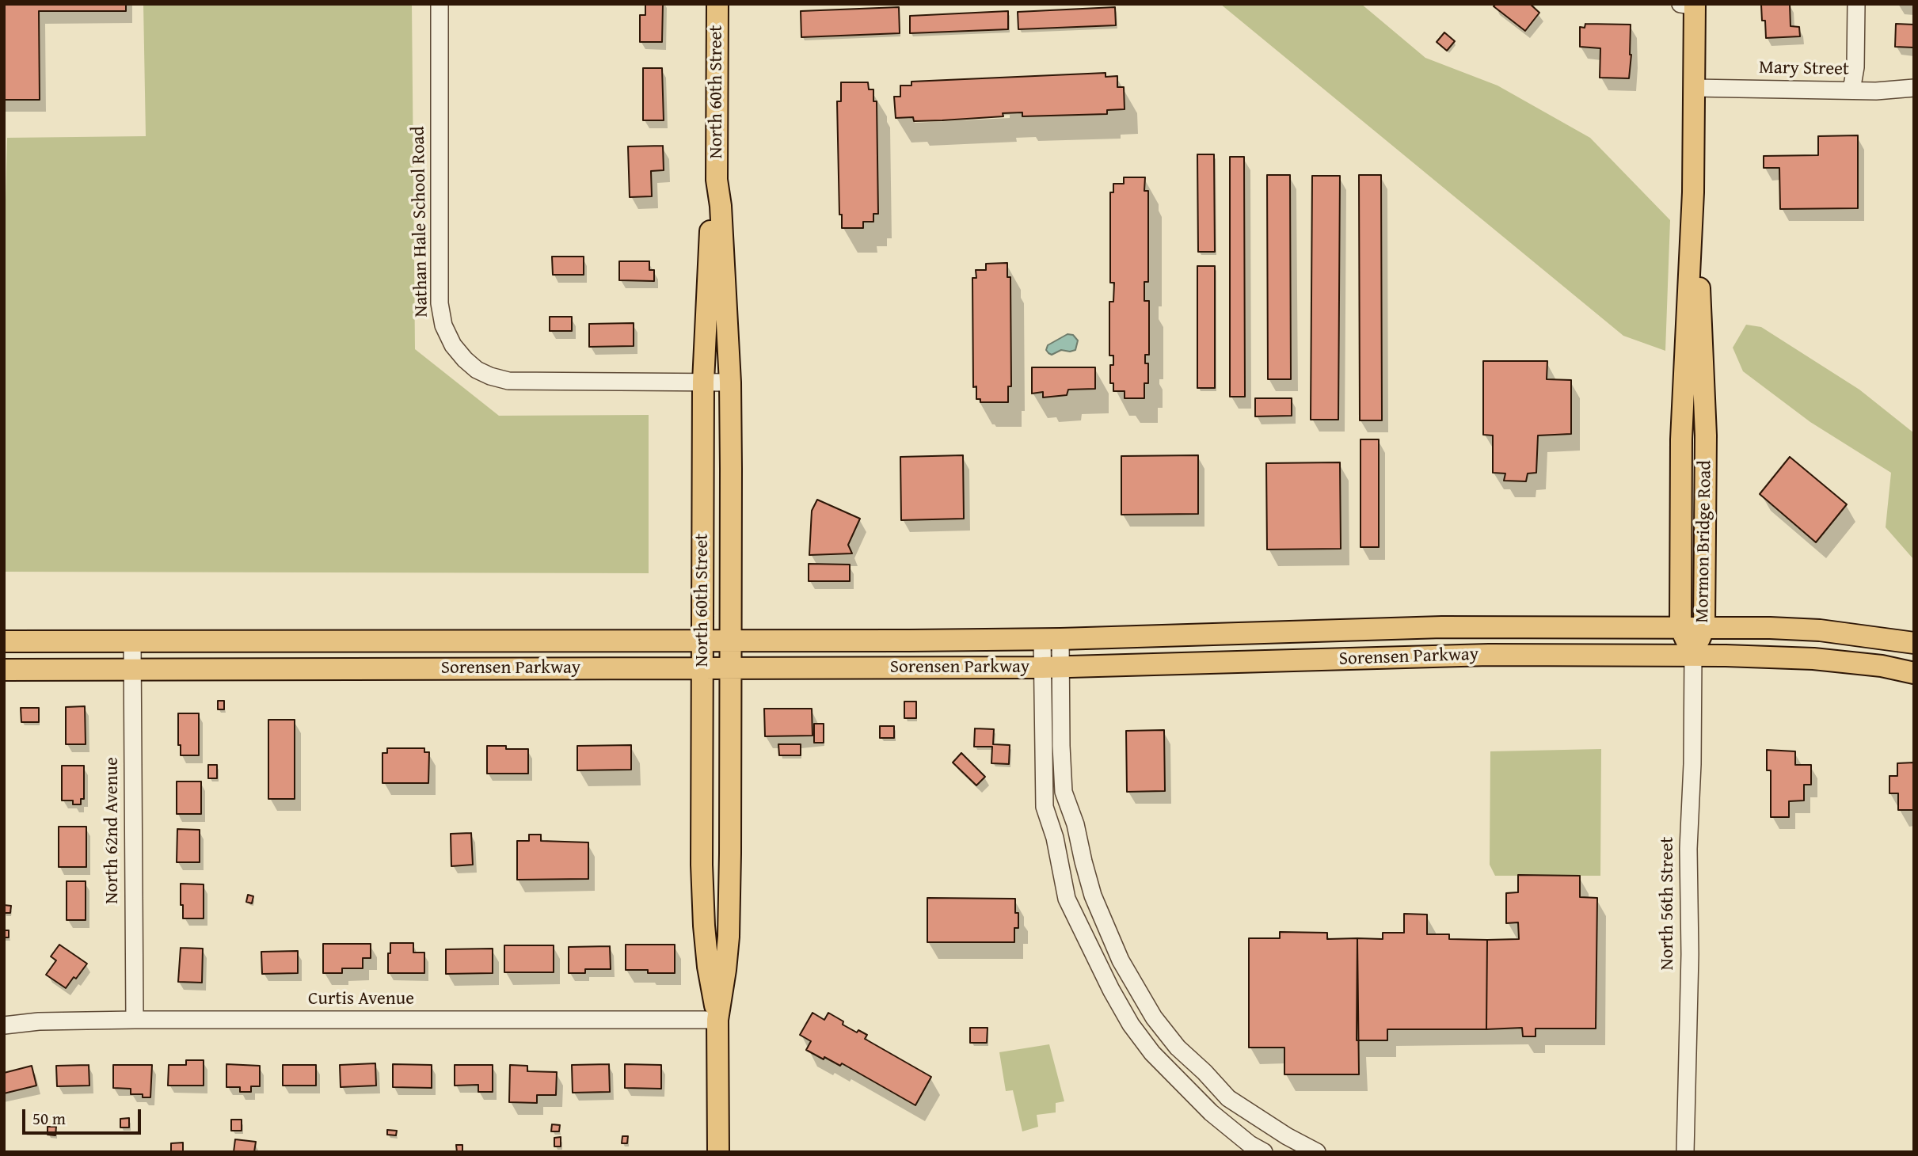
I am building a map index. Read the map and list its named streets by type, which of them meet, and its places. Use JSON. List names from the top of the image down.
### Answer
{
  "streets": {
    "main road": ["North 60th Street", "Mormon Bridge Road", "Sorensen Parkway"],
    "street": [
      "Mary Street",
      "Nathan Hale School Road",
      "North 62nd Avenue",
      "North 56th Street",
      "Curtis Avenue"
    ]
  },
  "crossings": [
    ["Mary Street", "Mormon Bridge Road"],
    ["North 60th Street", "Nathan Hale School Road"],
    ["North 60th Street", "Sorensen Parkway"],
    ["North 60th Street", "Curtis Avenue"],
    ["Mormon Bridge Road", "Sorensen Parkway"],
    ["Mormon Bridge Road", "North 56th Street"],
    ["Sorensen Parkway", "North 62nd Avenue"],
    ["Sorensen Parkway", "North 56th Street"],
    ["North 62nd Avenue", "Curtis Avenue"]
  ],
  "scale_bar": "50 m"
}
